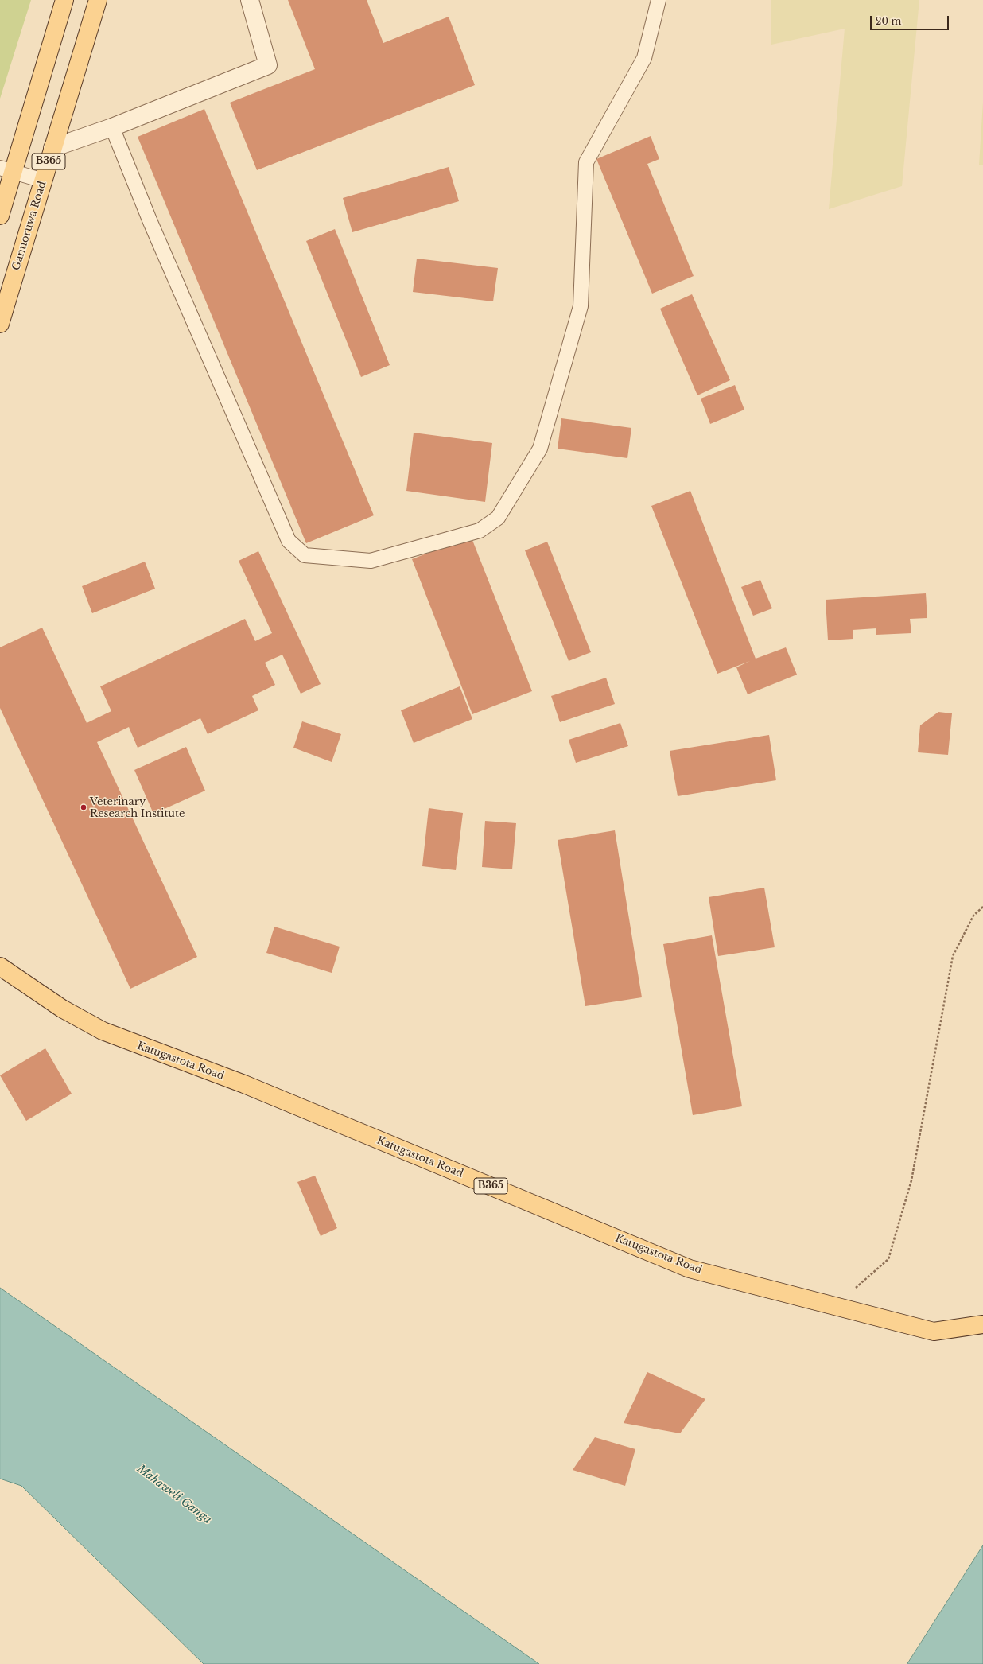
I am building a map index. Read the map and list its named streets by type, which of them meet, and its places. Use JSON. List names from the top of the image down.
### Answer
{
  "streets": {
    "main road": ["B365", "Gannoruwa Road", "Katugastota Road"]
  },
  "water": ["Mahaweli Ganga"],
  "places": ["Veterinary Research Institute"],
  "scale_bar": "20 m"
}
